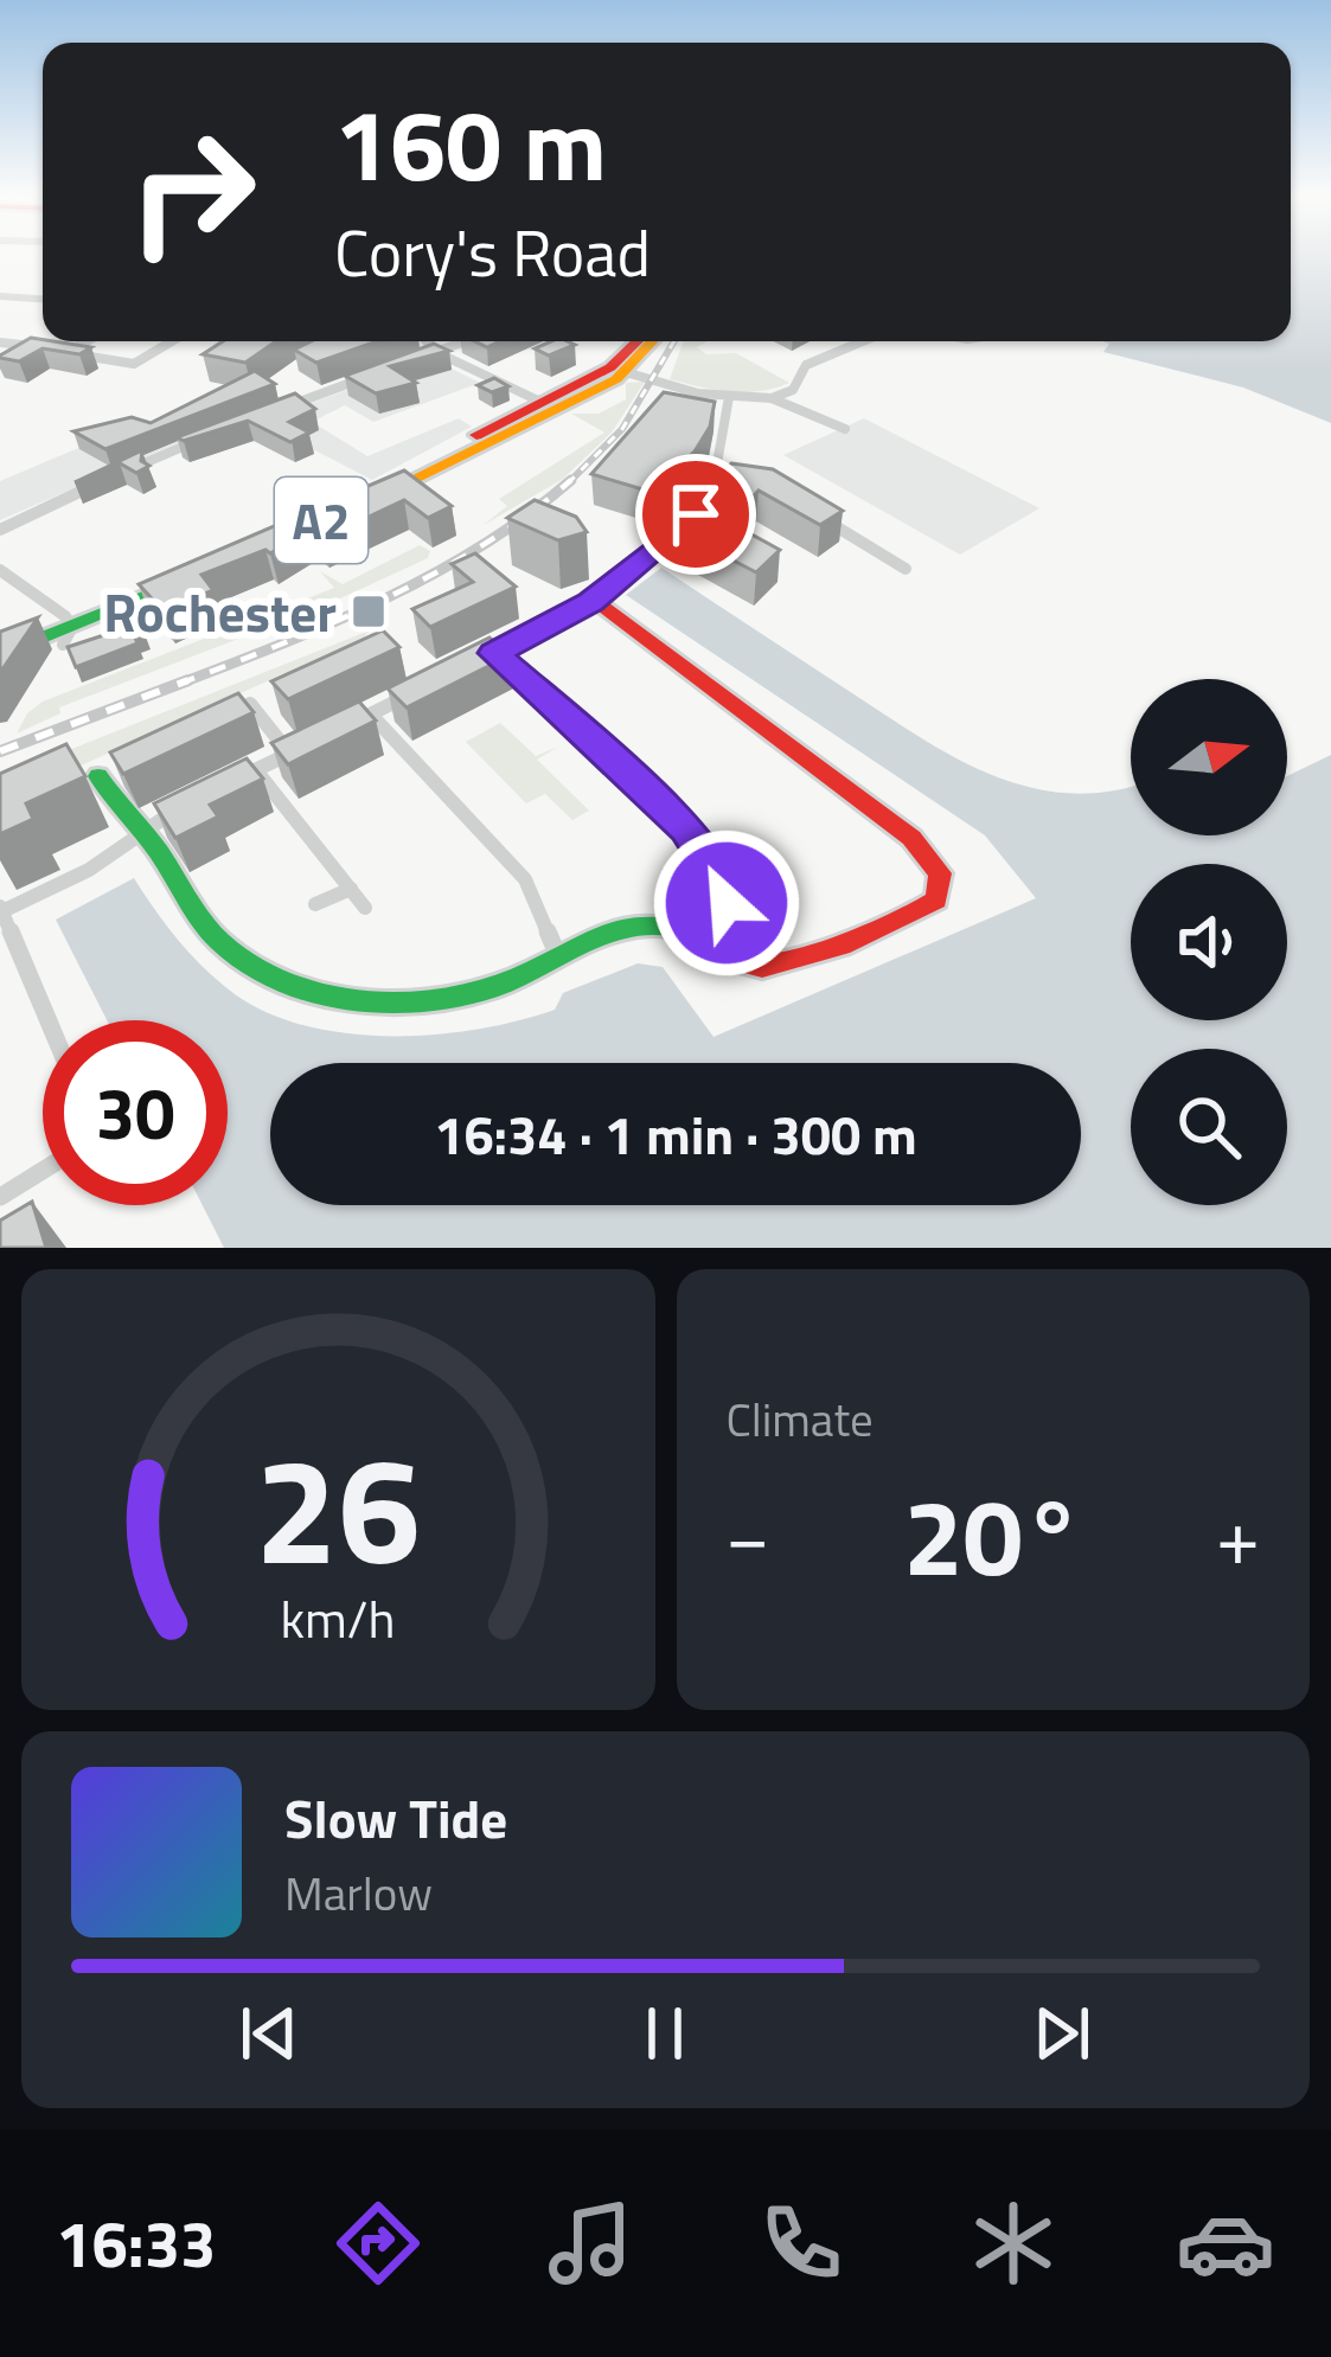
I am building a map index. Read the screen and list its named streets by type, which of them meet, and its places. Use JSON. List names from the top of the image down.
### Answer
{
  "streets": {
    "street": ["A2"]
  },
  "places": {
    "transit": ["Rochester"]
  },
  "north": "right",
  "page": {
    "turn": ["160 m", "Cory's Road"],
    "limit": "30",
    "trip": "16:34 · 1 min · 300 m",
    "tile": "Climate",
    "heat": ["−", "20°", "+"],
    "song": ["Slow Tide", "Marlow"],
    "tabs": "16:33",
    "gauge": ["26", "km/h"]
  }
}
